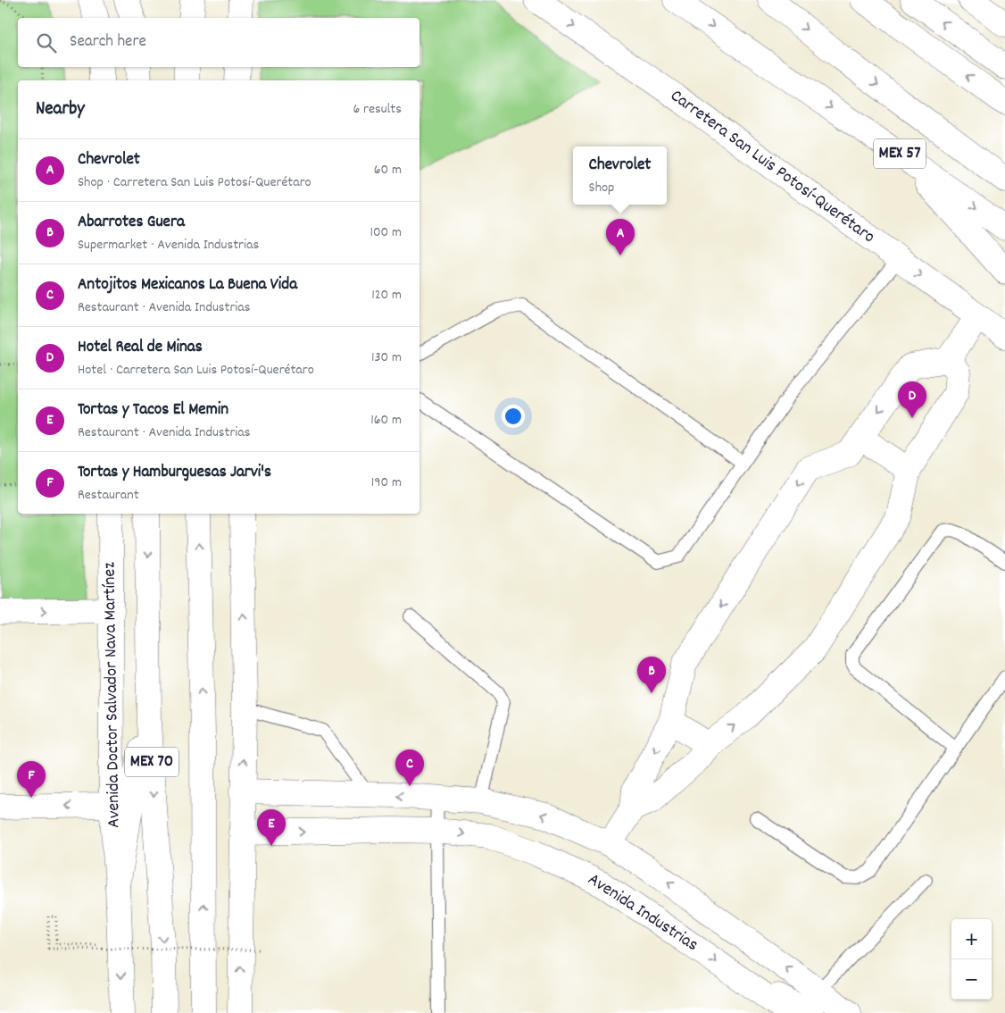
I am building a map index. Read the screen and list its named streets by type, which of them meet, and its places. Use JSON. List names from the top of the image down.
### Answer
{
  "streets": {
    "main road": [
      "MEX 57",
      "Carretera San Luis Potosí-Querétaro",
      "Avenida Doctor Salvador Nava Martínez",
      "MEX 70",
      "Avenida Industrias"
    ]
  },
  "page": {
    "search": "Search here",
    "heading": ["Nearby", "6 results"],
    "list": [
      {
        "mark": "A",
        "name": "Chevrolet",
        "note": "Shop · Carretera San Luis Potosí-Querétaro",
        "value": "60 m"
      },
      {
        "mark": "B",
        "name": "Abarrotes Guera",
        "note": "Supermarket · Avenida Industrias",
        "value": "100 m"
      },
      {
        "mark": "C",
        "name": "Antojitos Mexicanos La Buena Vida",
        "note": "Restaurant · Avenida Industrias",
        "value": "120 m"
      },
      {
        "mark": "D",
        "name": "Hotel Real de Minas",
        "note": "Hotel · Carretera San Luis Potosí-Querétaro",
        "value": "130 m"
      },
      {
        "mark": "E",
        "name": "Tortas y Tacos El Memin",
        "note": "Restaurant · Avenida Industrias",
        "value": "160 m"
      },
      {
        "mark": "F",
        "name": "Tortas y Hamburguesas Jarvi's",
        "note": "Restaurant",
        "value": "190 m"
      }
    ],
    "popup": ["Chevrolet", "Shop"],
    "pins": [
      "A",
      "D",
      "B",
      "C",
      "F",
      "E"
    ],
    "map_buttons": ["+", "−"]
  }
}
